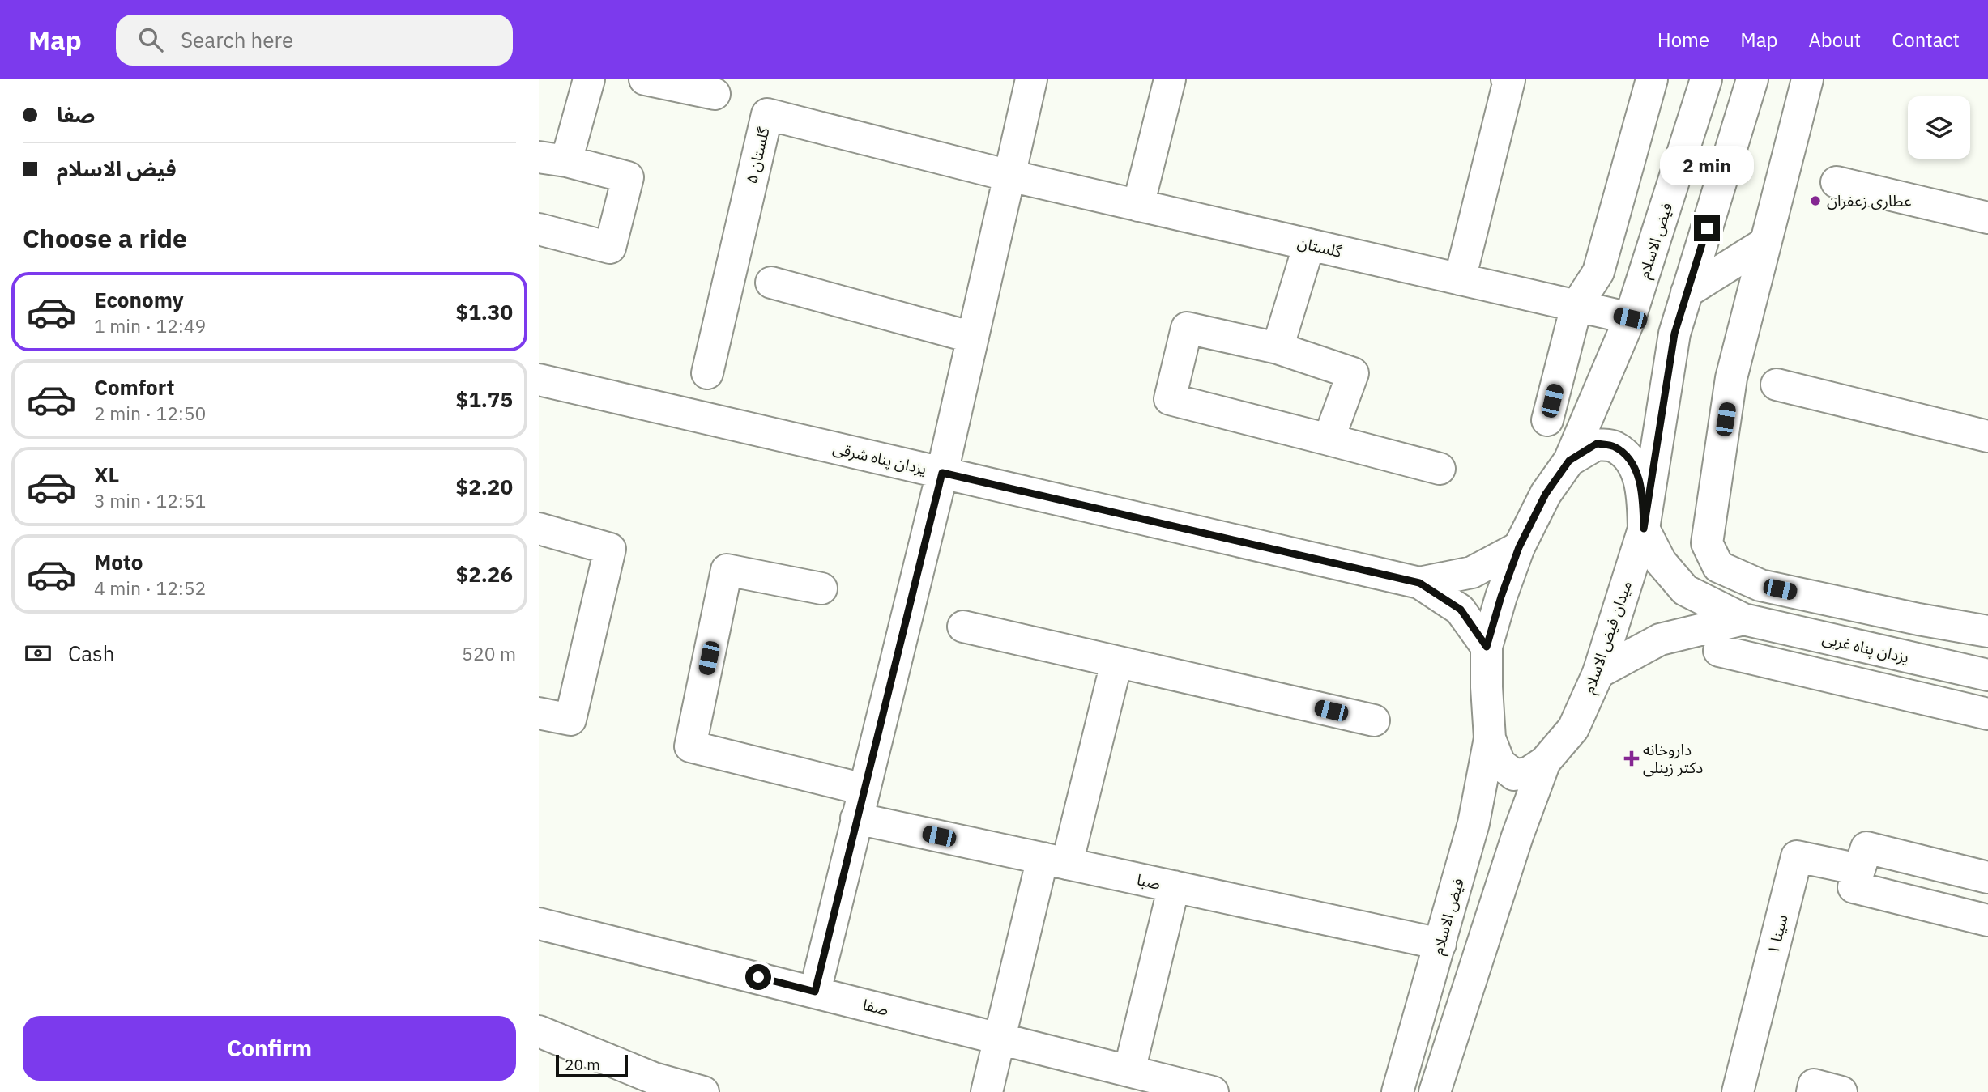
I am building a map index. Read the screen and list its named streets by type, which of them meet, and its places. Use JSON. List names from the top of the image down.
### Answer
{
  "streets": {
    "street": [
      "گلستان ۵",
      "فیض الاسلام",
      "گلستان",
      "یزدان پناه شرقی",
      "میدان فیض الاسلام",
      "یزدان پناه غربی",
      "صبا",
      "سینا ۱",
      "صفا"
    ]
  },
  "crossings": [
    ["گلستان ۵", "گلستان"],
    ["فیض الاسلام", "گلستان"],
    ["فیض الاسلام", "میدان فیض الاسلام"],
    ["فیض الاسلام", "صبا"],
    ["یزدان پناه شرقی", "میدان فیض الاسلام"],
    ["میدان فیض الاسلام", "یزدان پناه غربی"]
  ],
  "places": {
    "other": ["عطاری زعفران"],
    "health": ["داروخانه دکتر زینلی"]
  },
  "scale_bar": "20 m",
  "page": {
    "header": "Map",
    "search": "Search here",
    "nav": [
      "Home",
      "Map",
      "About",
      "Contact"
    ],
    "banner": ["صفا", "فیض الاسلام"],
    "bubble": "2 min",
    "heading": "Choose a ride",
    "list": [
      {
        "name": "Economy",
        "note": "1 min · 12:49",
        "value": "$1.30"
      },
      {
        "name": "Comfort",
        "note": "2 min · 12:50",
        "value": "$1.75"
      },
      {
        "name": "XL",
        "note": "3 min · 12:51",
        "value": "$2.20"
      },
      {
        "name": "Moto",
        "note": "4 min · 12:52",
        "value": "$2.26"
      }
    ],
    "pay": ["Cash", "520 m"],
    "buttons": "Confirm",
    "scale": "20 m"
  }
}
